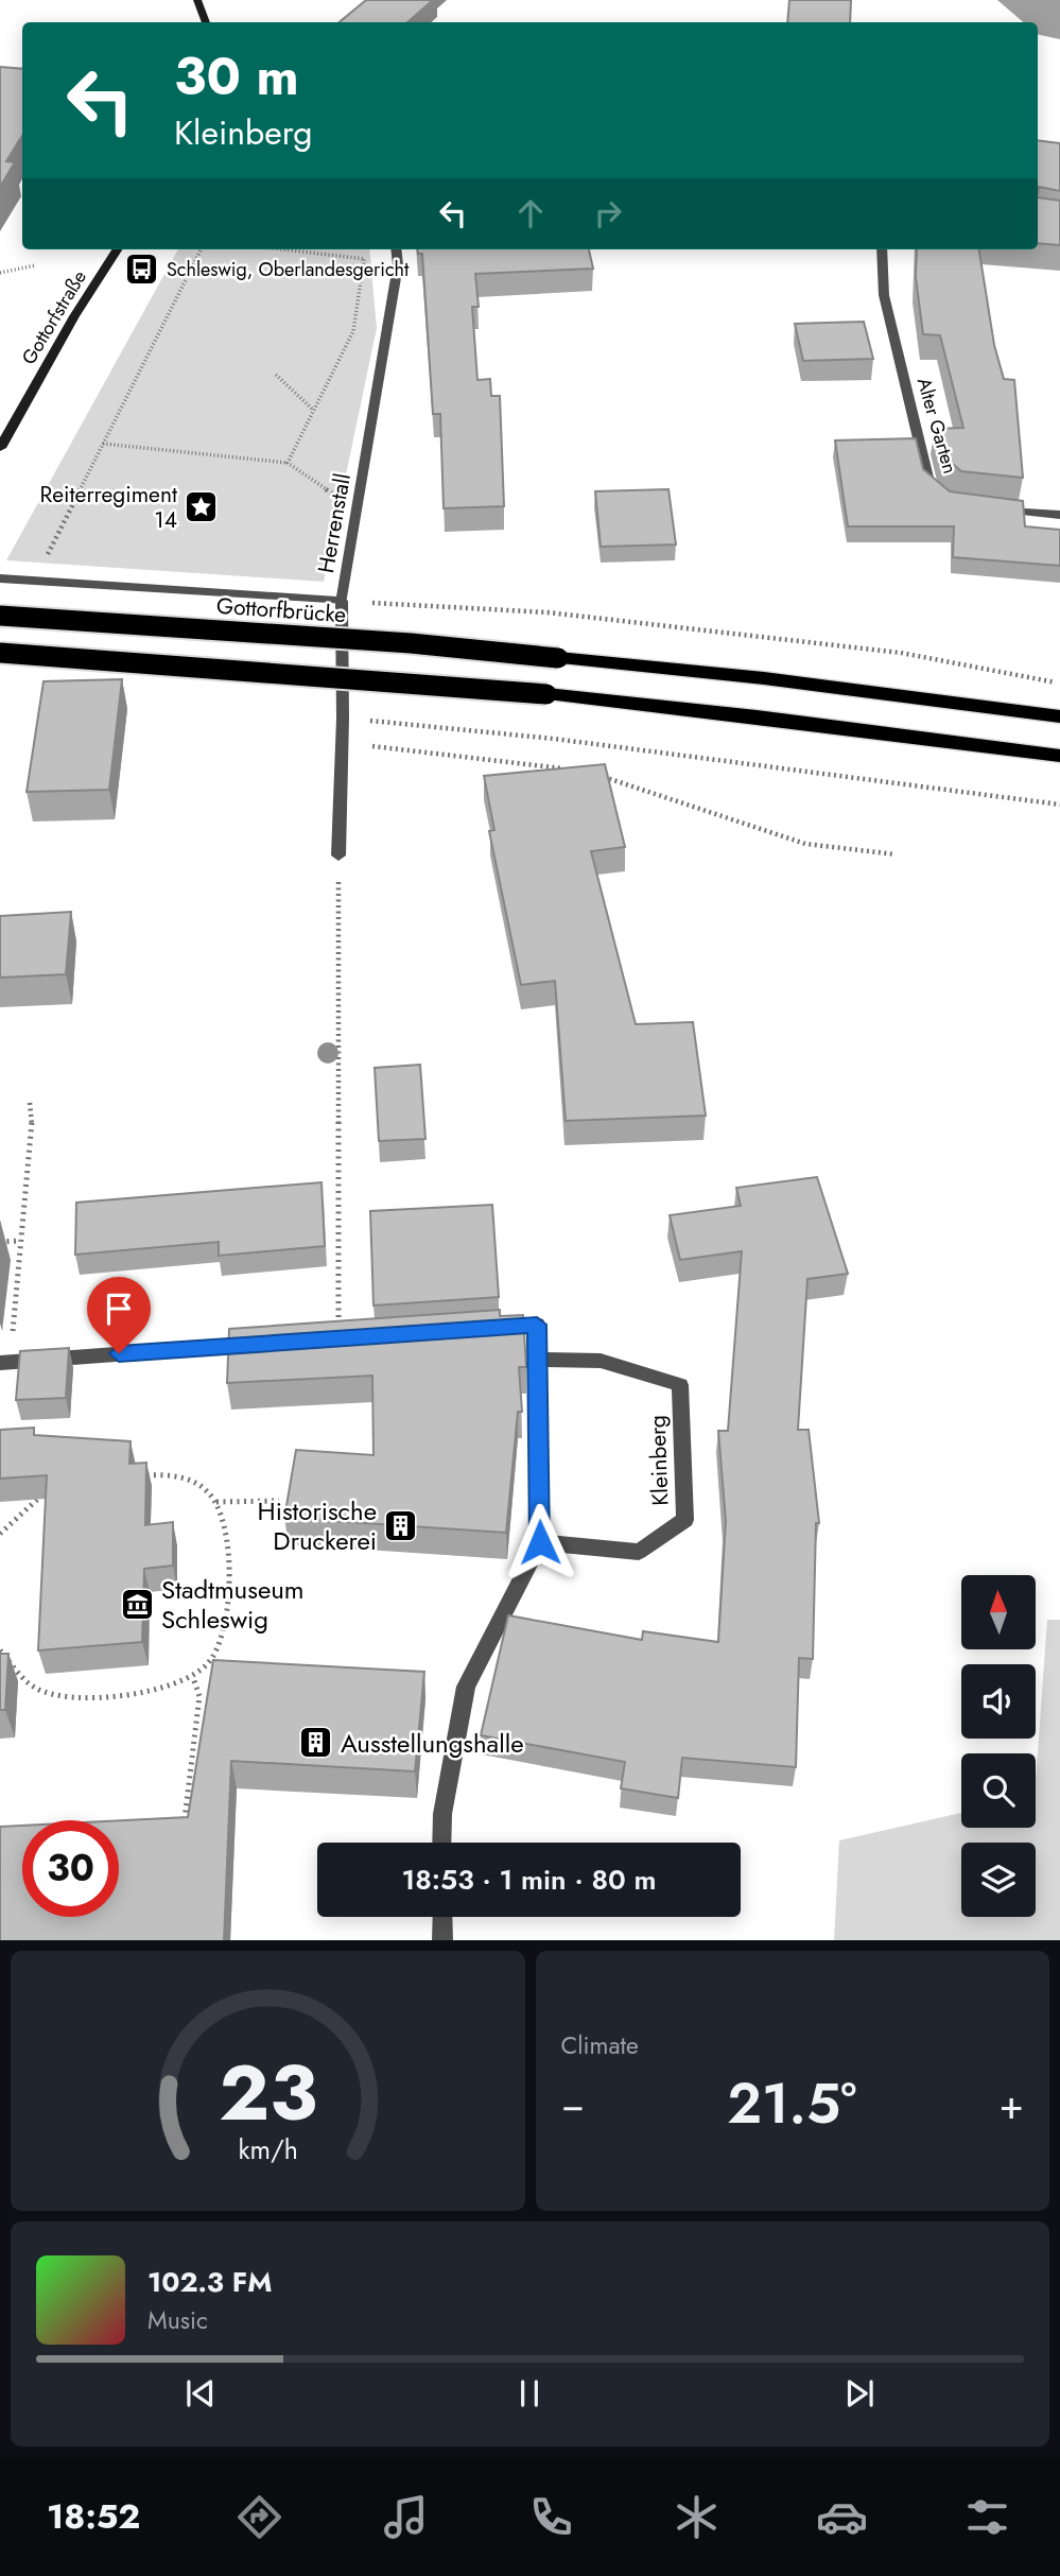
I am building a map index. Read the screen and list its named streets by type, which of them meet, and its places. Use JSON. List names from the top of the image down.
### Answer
{
  "streets": {
    "highway": ["Gottorfbrücke"],
    "street": [
      "Gottorfstraße",
      "Alter Garten",
      "Herrenstall",
      "Kleinberg"
    ]
  },
  "places": {
    "bus stop": ["Schleswig, Oberlandesgericht"],
    "place": ["Reiterregiment 14"],
    "building": ["Historische Druckerei", "Ausstellungshalle"],
    "museum": ["Stadtmuseum Schleswig"]
  },
  "north": "top",
  "page": {
    "turn": ["30 m", "Kleinberg"],
    "limit": "30",
    "trip": "18:53 · 1 min · 80 m",
    "tile": "Climate",
    "heat": ["−", "21.5°", "+"],
    "song": ["102.3 FM", "Music"],
    "tabs": "18:52",
    "gauge": ["23", "km/h"]
  }
}
